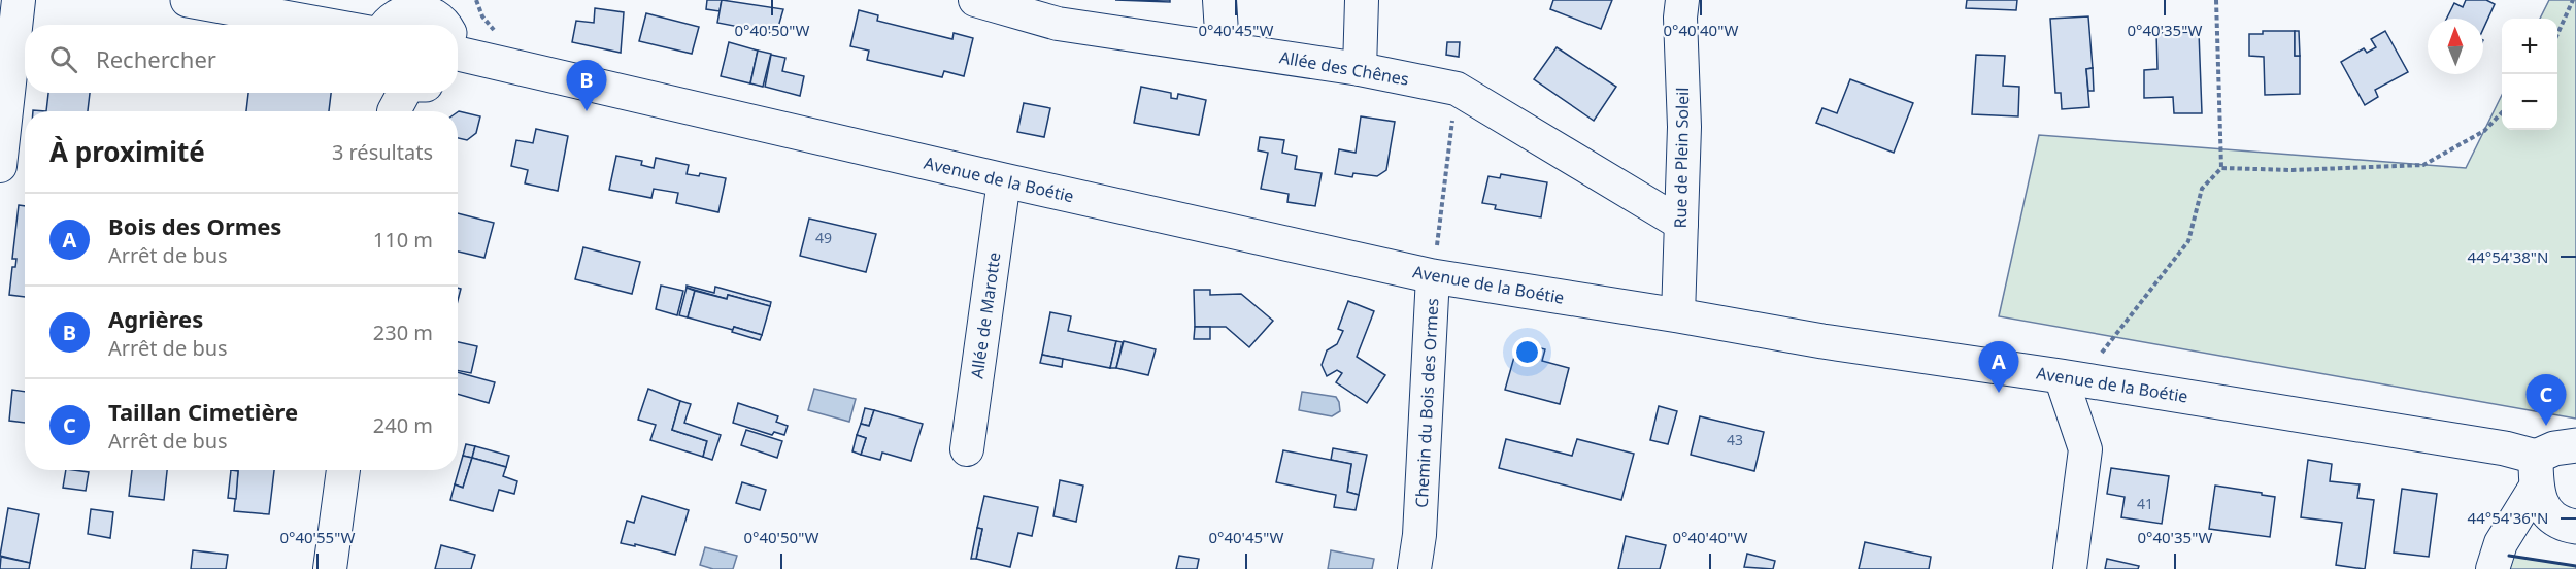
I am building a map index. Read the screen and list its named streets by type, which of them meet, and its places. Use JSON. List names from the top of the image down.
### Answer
{
  "streets": {
    "main road": ["Avenue de la Boétie"],
    "street": [
      "Allée des Chênes",
      "Rue de Plein Soleil",
      "Allée de Marotte",
      "Chemin du Bois des Ormes"
    ]
  },
  "crossings": [
    ["Allée des Chênes", "Rue de Plein Soleil"],
    ["Allée des Chênes", "Chemin du Bois des Ormes"],
    ["Rue de Plein Soleil", "Avenue de la Boétie"],
    ["Avenue de la Boétie", "Allée de Marotte"],
    ["Avenue de la Boétie", "Chemin du Bois des Ormes"]
  ],
  "house_numbers": ["49", "43", "41"],
  "north": "top",
  "page": {
    "map_buttons": ["+", "−"],
    "search": "Rechercher",
    "pins": ["B", "A", "C"],
    "heading": ["À proximité", "3 résultats"],
    "list": [
      {
        "mark": "A",
        "name": "Bois des Ormes",
        "note": "Arrêt de bus",
        "value": "110 m"
      },
      {
        "mark": "B",
        "name": "Agrières",
        "note": "Arrêt de bus",
        "value": "230 m"
      },
      {
        "mark": "C",
        "name": "Taillan Cimetière",
        "note": "Arrêt de bus",
        "value": "240 m"
      }
    ]
  },
  "coordinates": [
    "0°40'35\"W",
    "0°40'50\"W",
    "0°40'45\"W",
    "0°40'40\"W",
    "44°54'38\"N",
    "44°54'36\"N",
    "0°40'55\"W"
  ]
}
